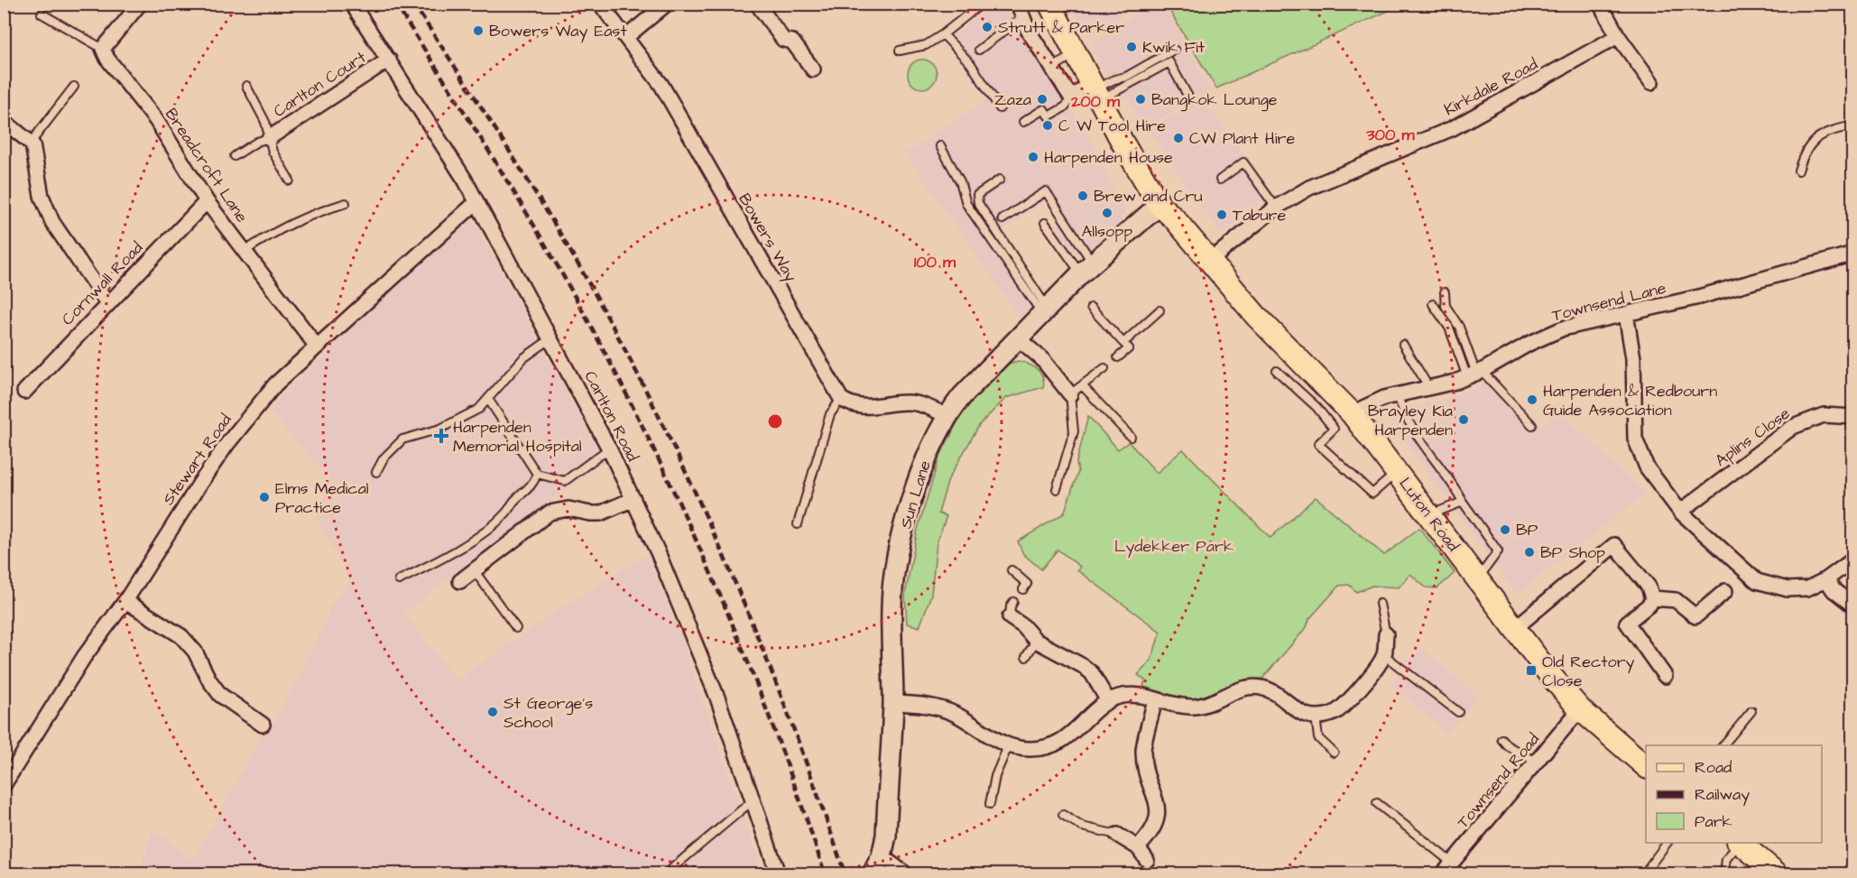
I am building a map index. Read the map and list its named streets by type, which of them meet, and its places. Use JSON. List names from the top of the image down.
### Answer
{
  "streets": {
    "main road": ["Luton Road"],
    "street": [
      "Carlton Court",
      "Kirkdale Road",
      "Breadcroft Lane",
      "Bowers Way",
      "Cornwall Road",
      "Townsend Lane",
      "Carlton Road",
      "Aplins Close",
      "Stewart Road",
      "Sun Lane",
      "Townsend Road"
    ]
  },
  "crossings": [
    ["Carlton Court", "Carlton Road"],
    ["Kirkdale Road", "Luton Road"],
    ["Breadcroft Lane", "Cornwall Road"],
    ["Breadcroft Lane", "Stewart Road"],
    ["Townsend Lane", "Luton Road"],
    ["Carlton Road", "Stewart Road"],
    ["Sun Lane", "Luton Road"],
    ["Luton Road", "Townsend Road"]
  ],
  "parks": ["Lydekker Park"],
  "places": {
    "other": [
      "Strutt & Parker",
      "Bowers Way East",
      "Kwik Fit",
      "Zaza",
      "Bangkok Lounge",
      "C W Tool Hire",
      "CW Plant Hire",
      "Harpenden House",
      "Brew and Cru",
      "Allsopp",
      "Tabure",
      "Harpenden & Redbourn Guide Association",
      "Brayley Kia Harpenden",
      "Elms Medical Practice",
      "BP",
      "BP Shop",
      "St George's School"
    ],
    "health": ["Harpenden Memorial Hospital"],
    "transit": ["Old Rectory Close"]
  },
  "legend": ["Road", "Railway", "Park"],
  "rings": ["200 m", "300 m", "100 m"]
}
